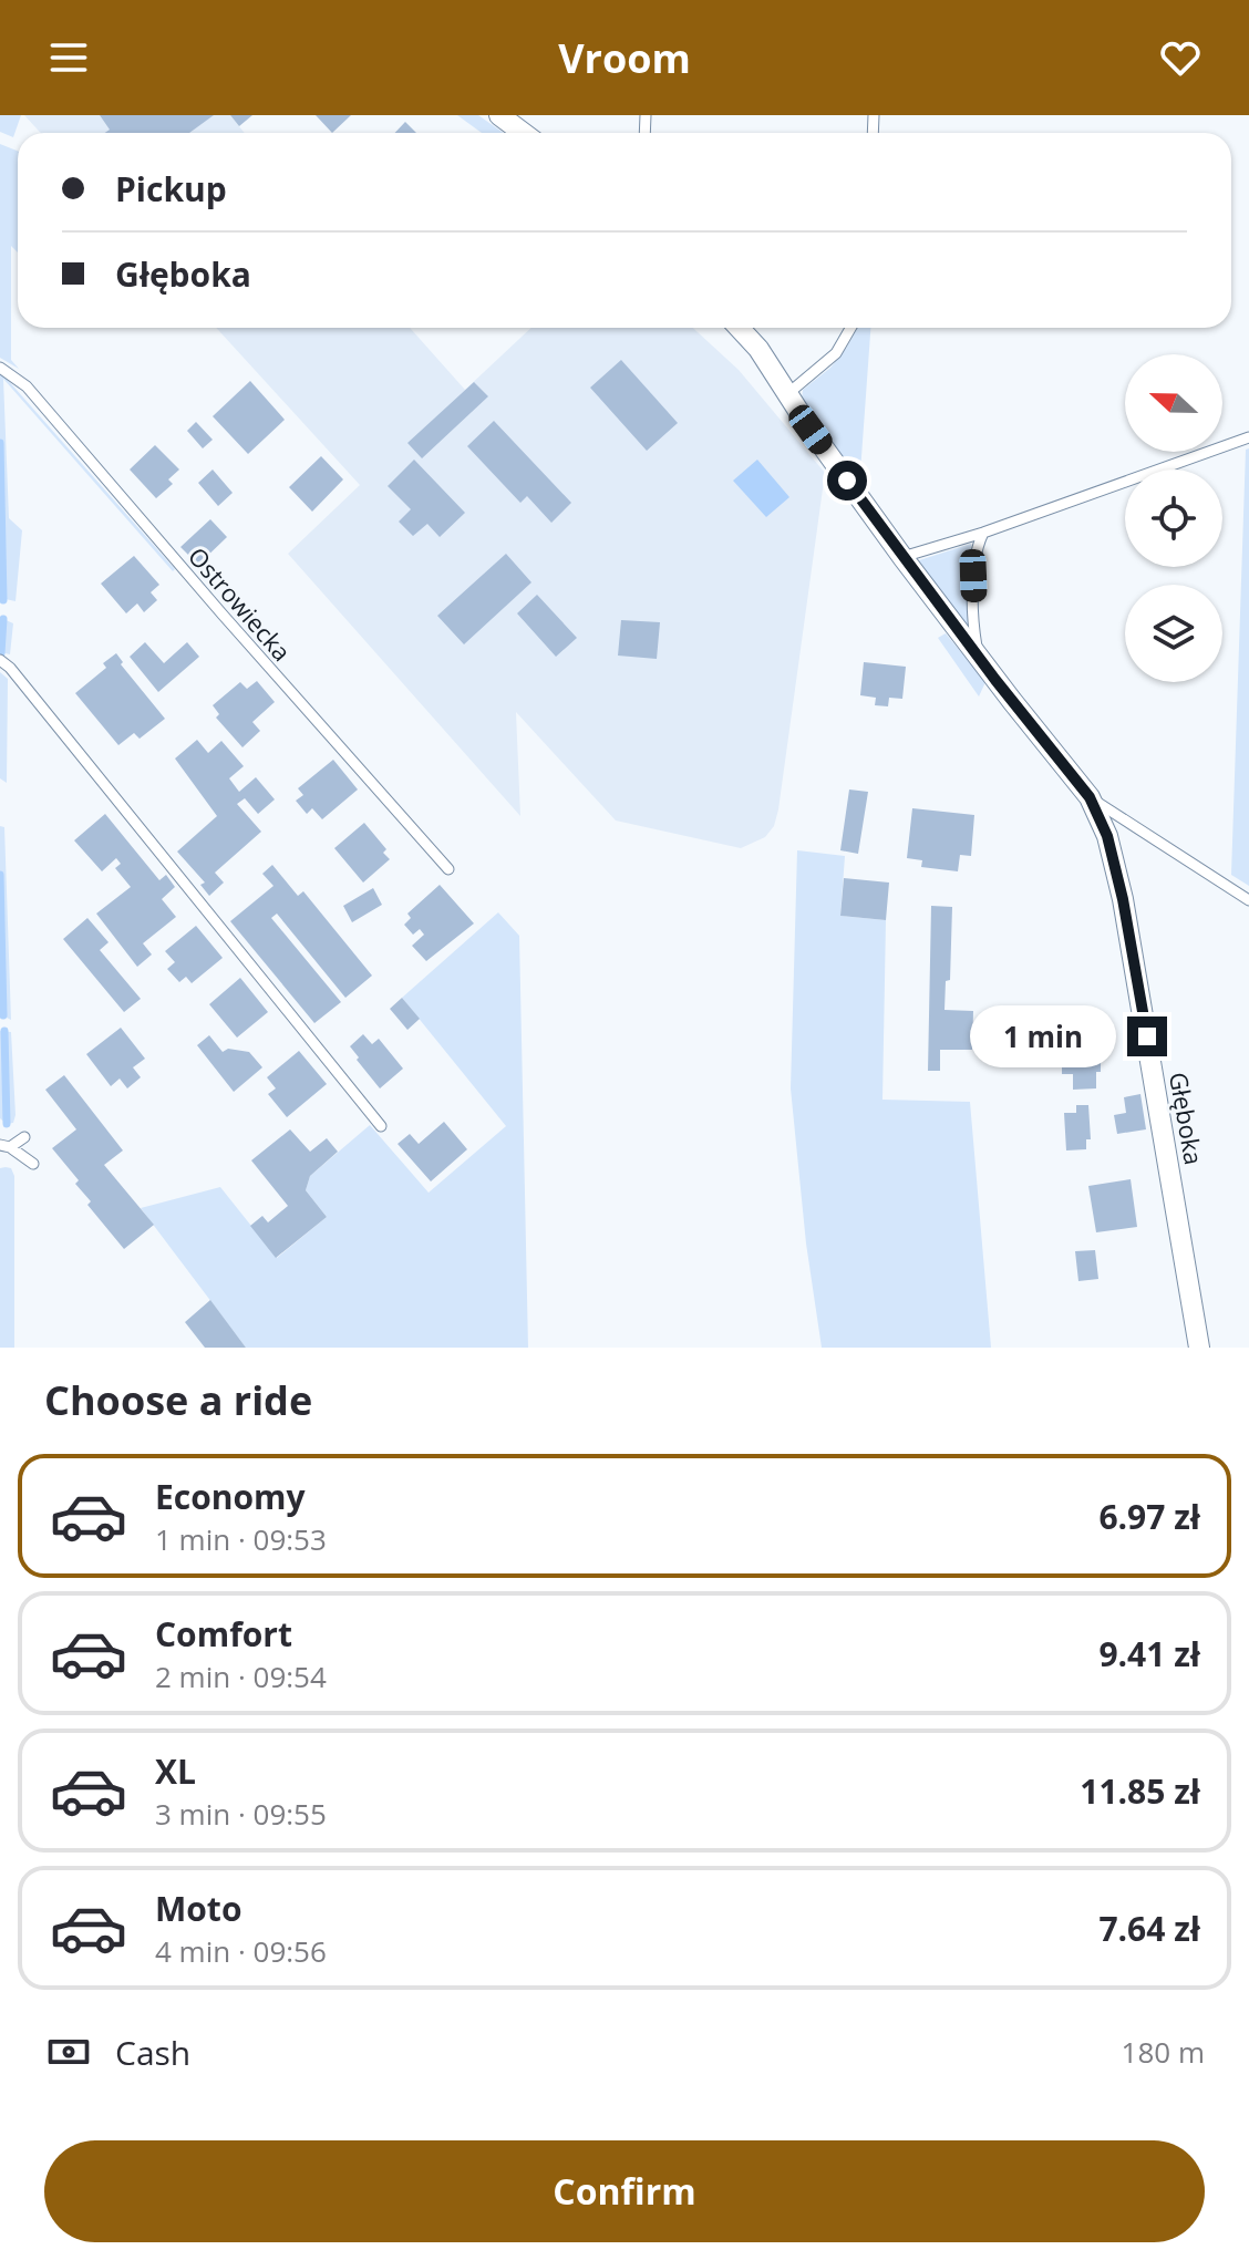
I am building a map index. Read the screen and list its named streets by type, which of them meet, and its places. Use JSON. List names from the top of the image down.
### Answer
{
  "streets": {
    "street": ["Głęboka"],
    "lane": ["Ostrowiecka"]
  },
  "north": "left",
  "page": {
    "header": "Vroom",
    "banner": ["Pickup", "Głęboka"],
    "bubble": "1 min",
    "heading": "Choose a ride",
    "list": [
      {
        "name": "Economy",
        "note": "1 min · 09:53",
        "value": "6.97 zł"
      },
      {
        "name": "Comfort",
        "note": "2 min · 09:54",
        "value": "9.41 zł"
      },
      {
        "name": "XL",
        "note": "3 min · 09:55",
        "value": "11.85 zł"
      },
      {
        "name": "Moto",
        "note": "4 min · 09:56",
        "value": "7.64 zł"
      }
    ],
    "pay": ["Cash", "180 m"],
    "buttons": "Confirm"
  }
}
